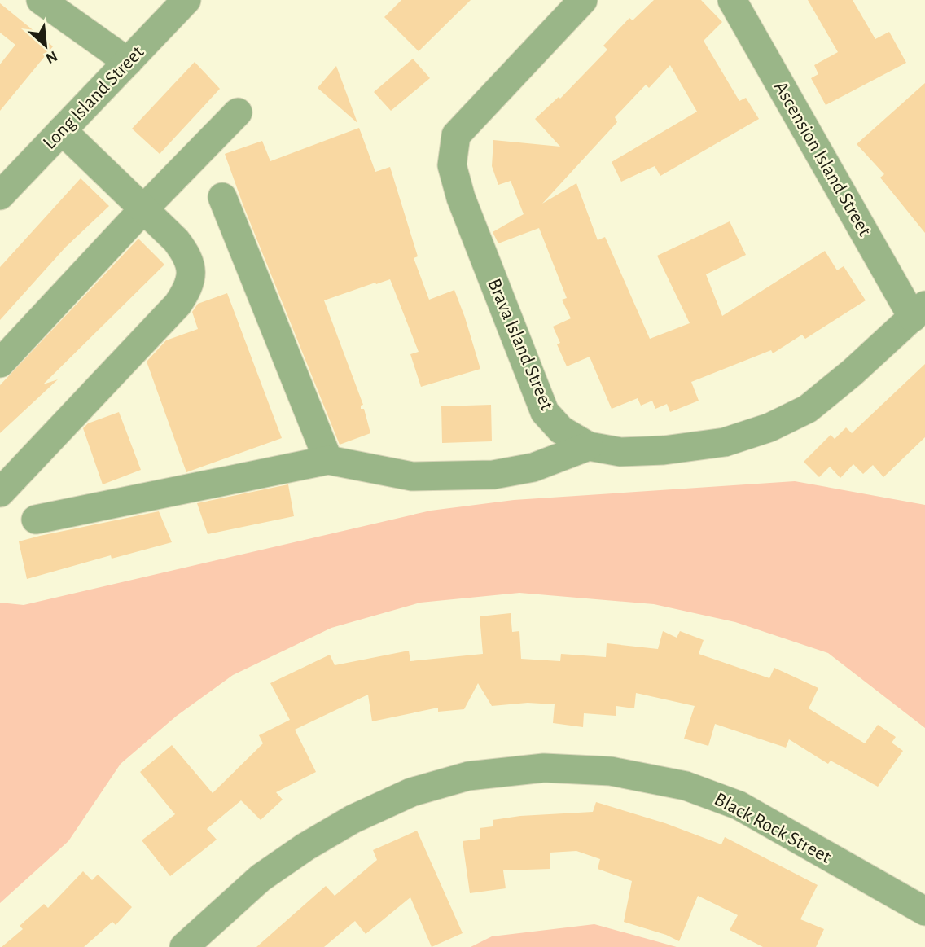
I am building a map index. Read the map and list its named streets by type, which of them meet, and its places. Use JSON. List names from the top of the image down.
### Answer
{
  "streets": {
    "street": [
      "Long Island Street",
      "Ascension Island Street",
      "Brava Island Street",
      "Black Rock Street"
    ]
  },
  "crossings": [
    ["Ascension Island Street", "Brava Island Street"]
  ],
  "north": "bottom right"
}
